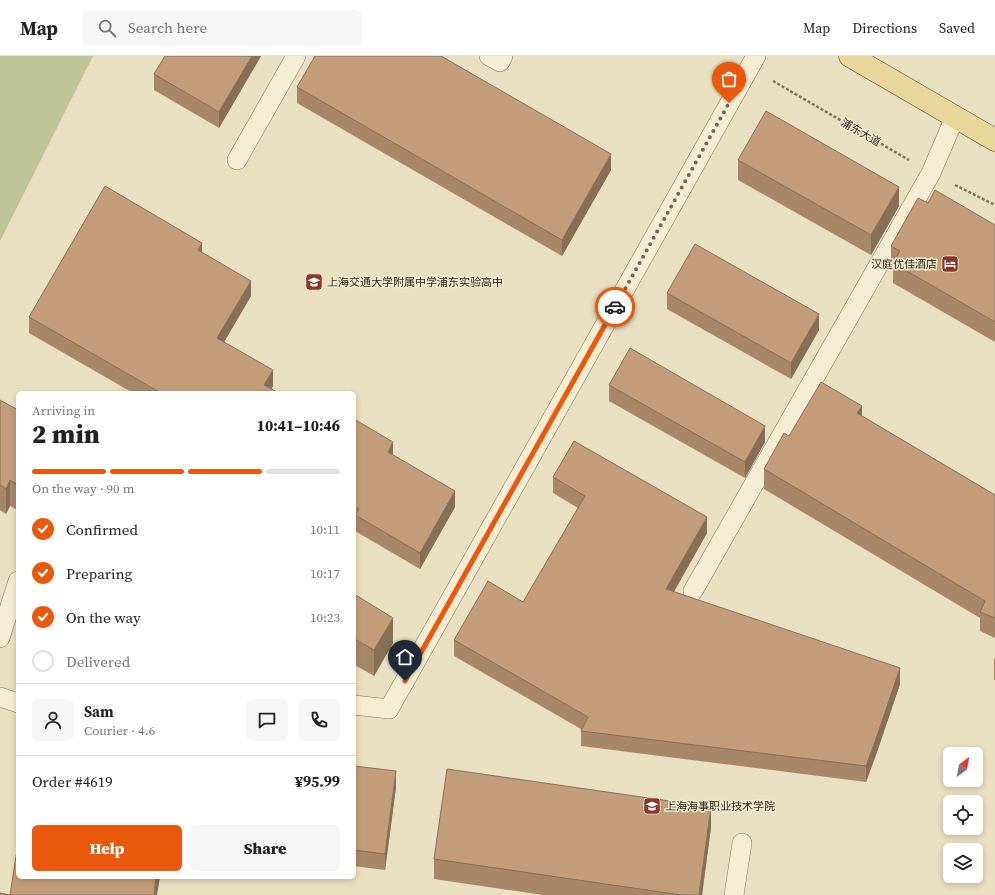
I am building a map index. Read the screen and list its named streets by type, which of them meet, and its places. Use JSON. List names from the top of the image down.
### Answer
{
  "streets": {
    "path": ["浦东大道"]
  },
  "places": {
    "hotel": ["汉庭优佳酒店"],
    "school or university": ["上海交通大学附属中学浦东实验高中", "上海海事职业技术学院"]
  },
  "north": "top right",
  "page": {
    "header": "Map",
    "search": "Search here",
    "nav": ["Map", "Directions", "Saved"],
    "heading": ["2 min", "Arriving in", "10:41–10:46"],
    "panel": [
      "Sam",
      "Courier · 4.6",
      "Order #4619",
      "¥95.99"
    ],
    "bar": "On the way · 90 m",
    "list": [
      ["Confirmed", "10:11"],
      ["Preparing", "10:17"],
      ["On the way", "10:23"],
      "Delivered"
    ],
    "buttons": ["Help", "Share"]
  }
}
